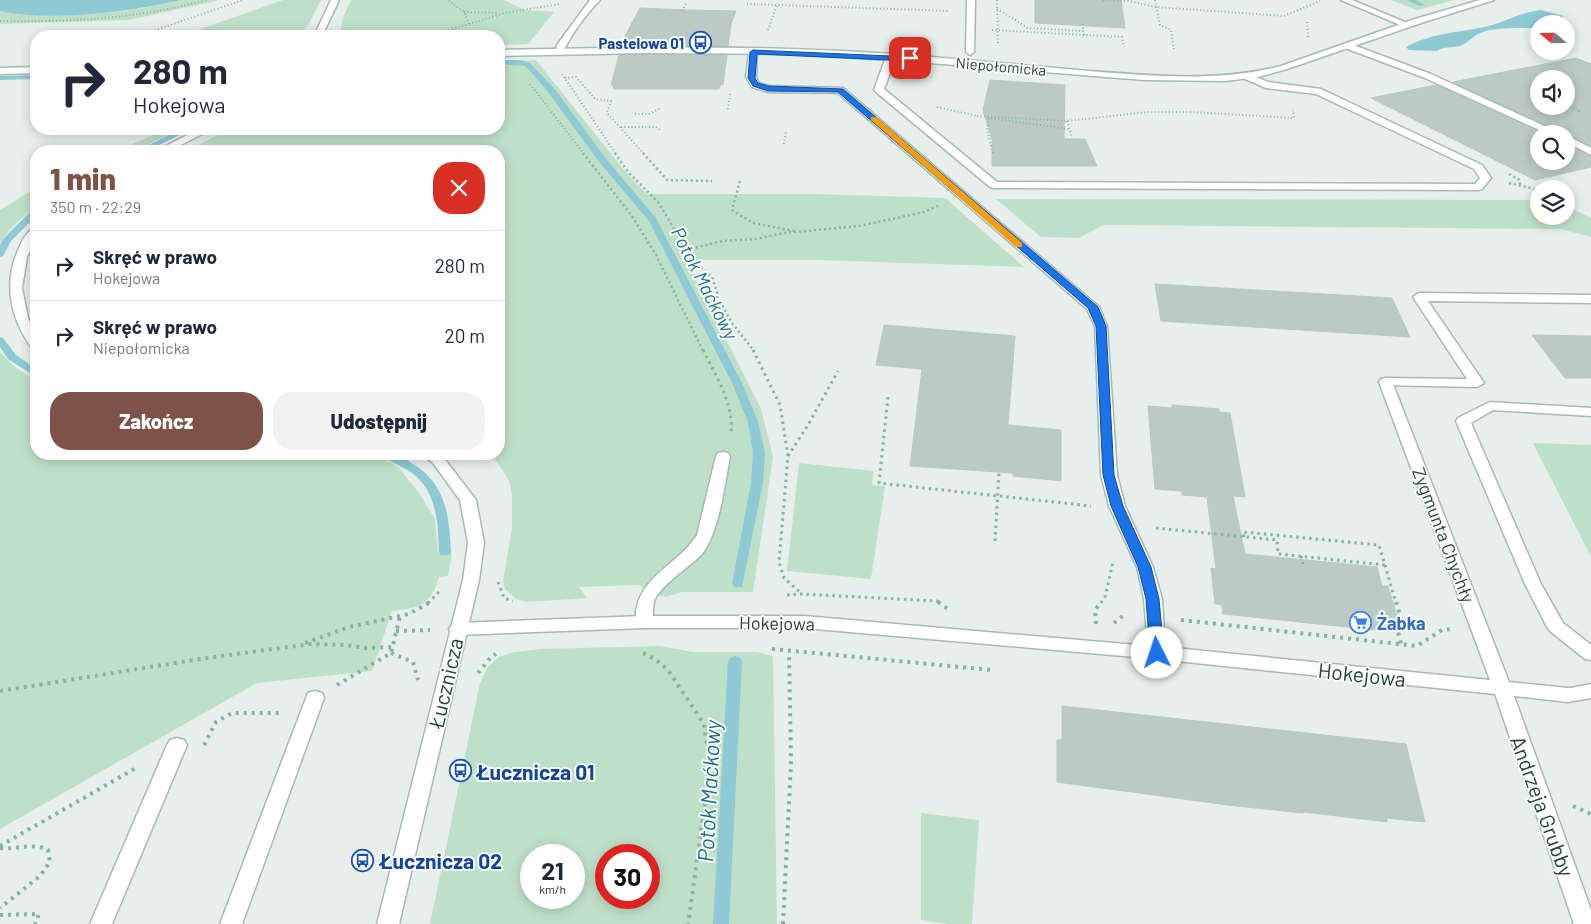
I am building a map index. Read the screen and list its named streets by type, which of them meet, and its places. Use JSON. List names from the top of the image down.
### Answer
{
  "streets": {
    "street": [
      "Niepołomicka",
      "Zygmunta Chychły",
      "Hokejowa",
      "Łucznicza",
      "Andrzeja Grubby"
    ]
  },
  "crossings": [
    ["Zygmunta Chychły", "Hokejowa"],
    ["Zygmunta Chychły", "Andrzeja Grubby"],
    ["Hokejowa", "Łucznicza"],
    ["Hokejowa", "Andrzeja Grubby"]
  ],
  "water": ["Potok Maćkowy"],
  "places": {
    "bus stop": ["Pastelowa 01", "Łucznicza 01", "Łucznicza 02"],
    "supermarket": ["Żabka"]
  },
  "north": "left",
  "page": {
    "turn": ["280 m", "Hokejowa"],
    "heading": ["1 min", "350 m · 22:29"],
    "list": [
      {
        "name": "Skręć w prawo",
        "note": "Hokejowa",
        "value": "280 m"
      },
      {
        "name": "Skręć w prawo",
        "note": "Niepołomicka",
        "value": "20 m"
      }
    ],
    "buttons": ["Zakończ", "Udostępnij"],
    "speed": "21 km/h",
    "limit": "30"
  }
}
